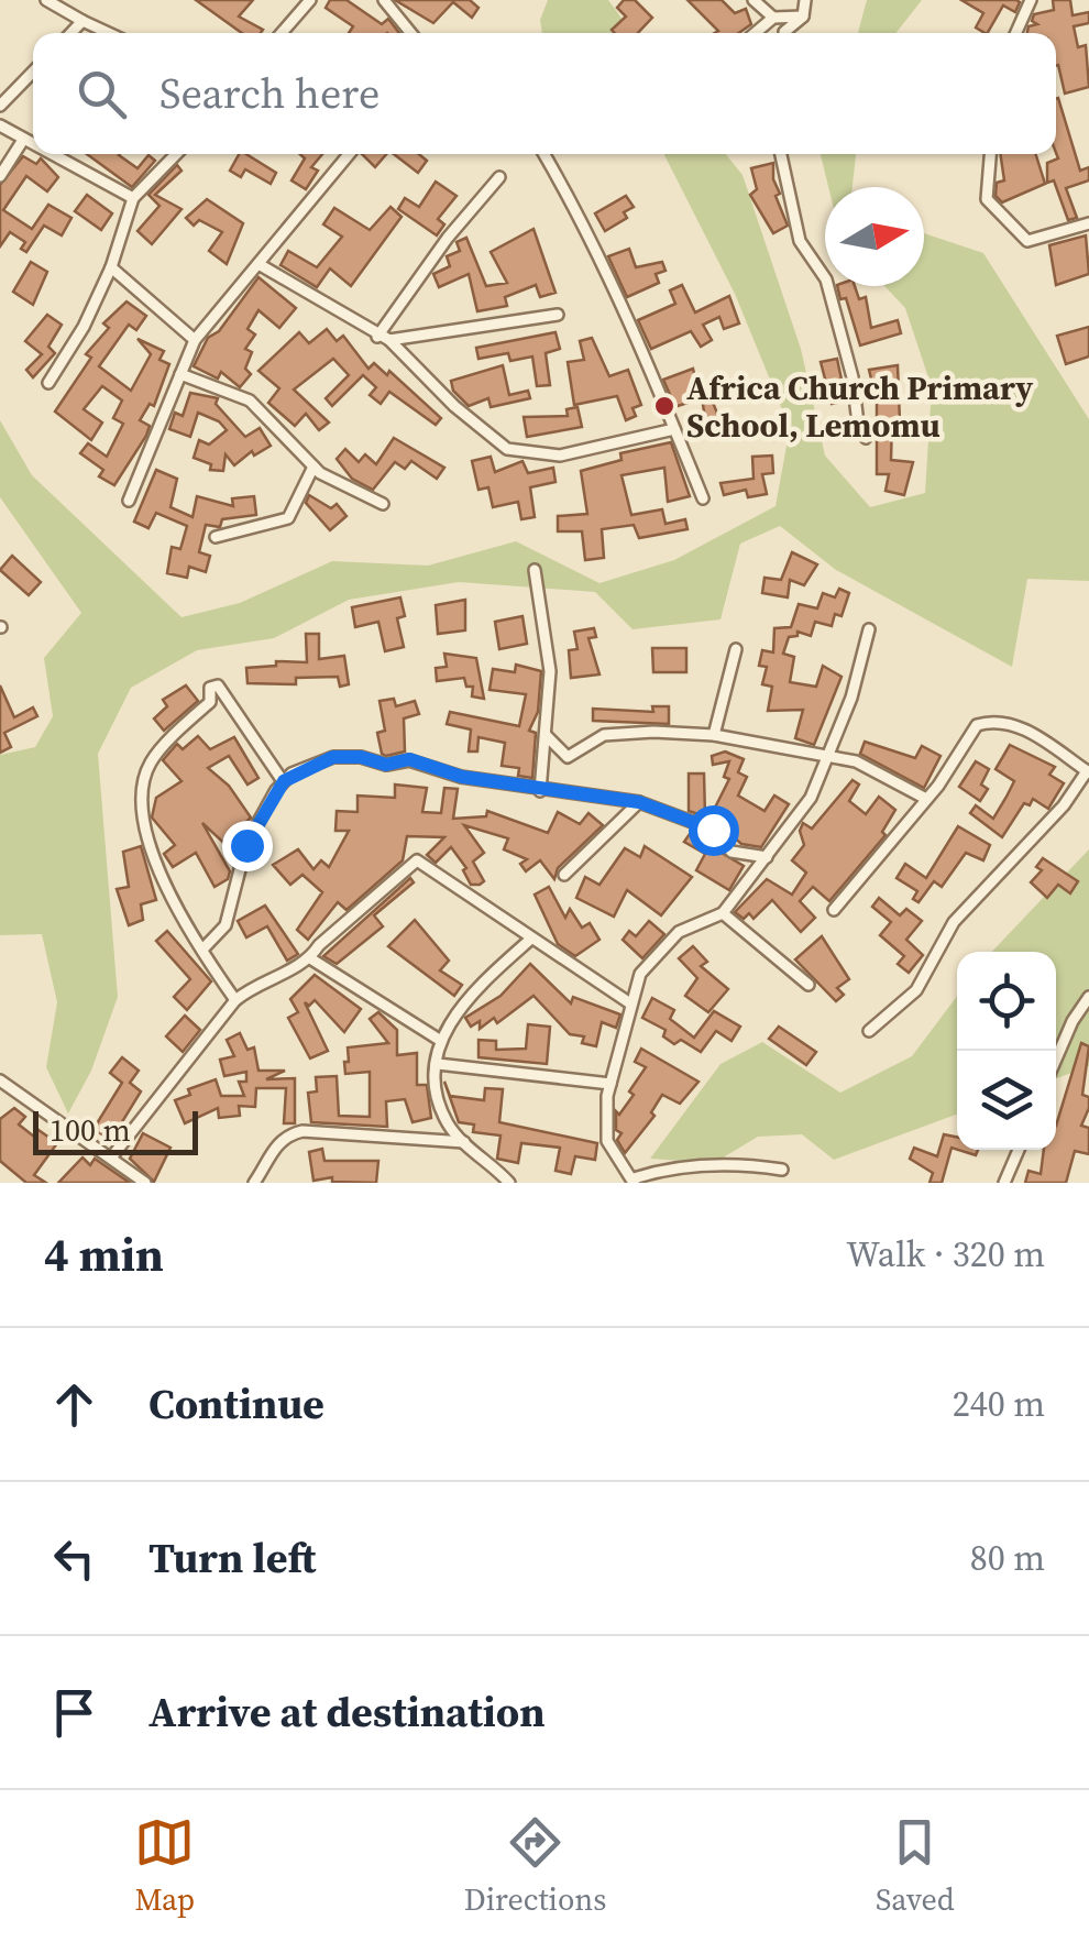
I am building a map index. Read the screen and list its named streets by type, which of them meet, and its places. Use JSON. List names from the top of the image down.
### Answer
{
  "places": ["Africa Church Primary School, Lemomu"],
  "scale_bar": "100 m",
  "north": "right",
  "page": {
    "search": "Search here",
    "scale": "100 m",
    "heading": ["4 min", "Walk · 320 m"],
    "list": [
      ["Continue", "240 m"],
      ["Turn left", "80 m"],
      "Arrive at destination"
    ],
    "nav": ["Map", "Directions", "Saved"]
  }
}
